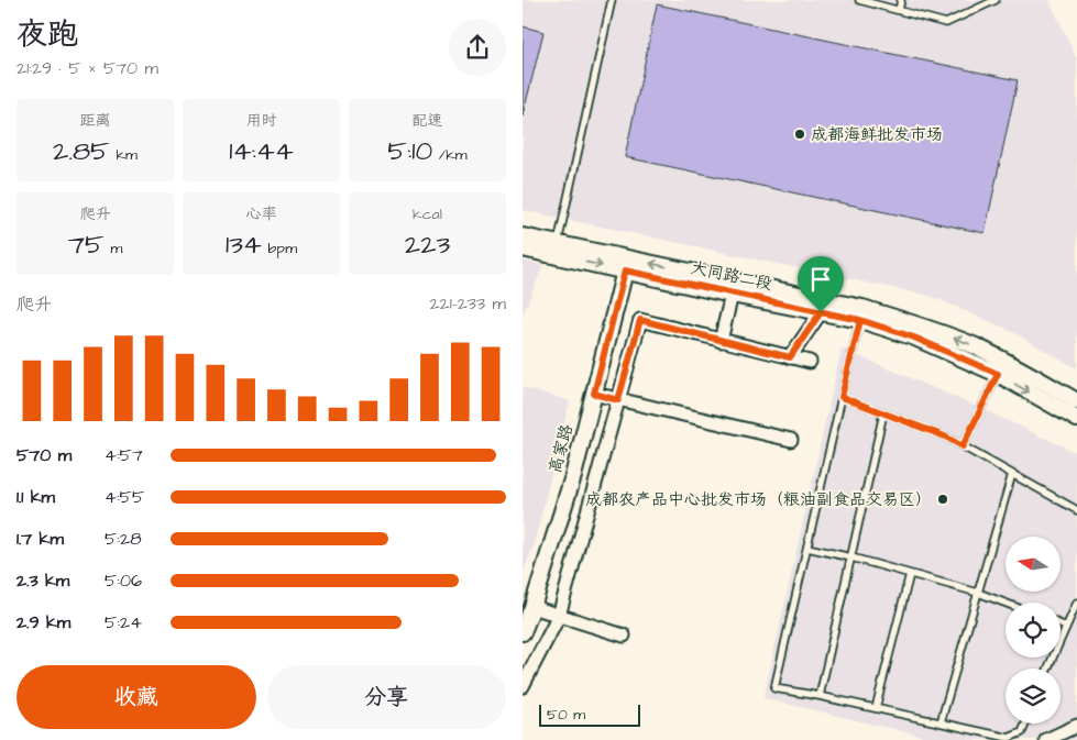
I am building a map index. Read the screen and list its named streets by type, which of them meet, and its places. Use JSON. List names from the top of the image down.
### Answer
{
  "streets": {
    "street": ["大同路二段", "高家路"]
  },
  "crossings": [
    ["大同路二段", "高家路"]
  ],
  "places": ["成都海鲜批发市场", "成都农产品中心批发市场（粮油副食品交易区）"],
  "scale_bar": "50 m",
  "north": "left",
  "page": {
    "heading": ["夜跑", "21:29 · 5 × 570 m"],
    "stats": [
      ["距离", "2.85 km"],
      ["用时", "14:44"],
      ["配速", "5:10 /km"],
      ["爬升", "75 m"],
      ["心率", "134 bpm"],
      ["kcal", "223"]
    ],
    "chart": ["爬升", "221–233 m"],
    "list": [
      {
        "name": "570 m",
        "note": "4:57"
      },
      {
        "name": "1.1 km",
        "note": "4:55"
      },
      {
        "name": "1.7 km",
        "note": "5:28"
      },
      {
        "name": "2.3 km",
        "note": "5:06"
      },
      {
        "name": "2.9 km",
        "note": "5:24"
      }
    ],
    "buttons": ["收藏", "分享"],
    "scale": "50 m"
  }
}
